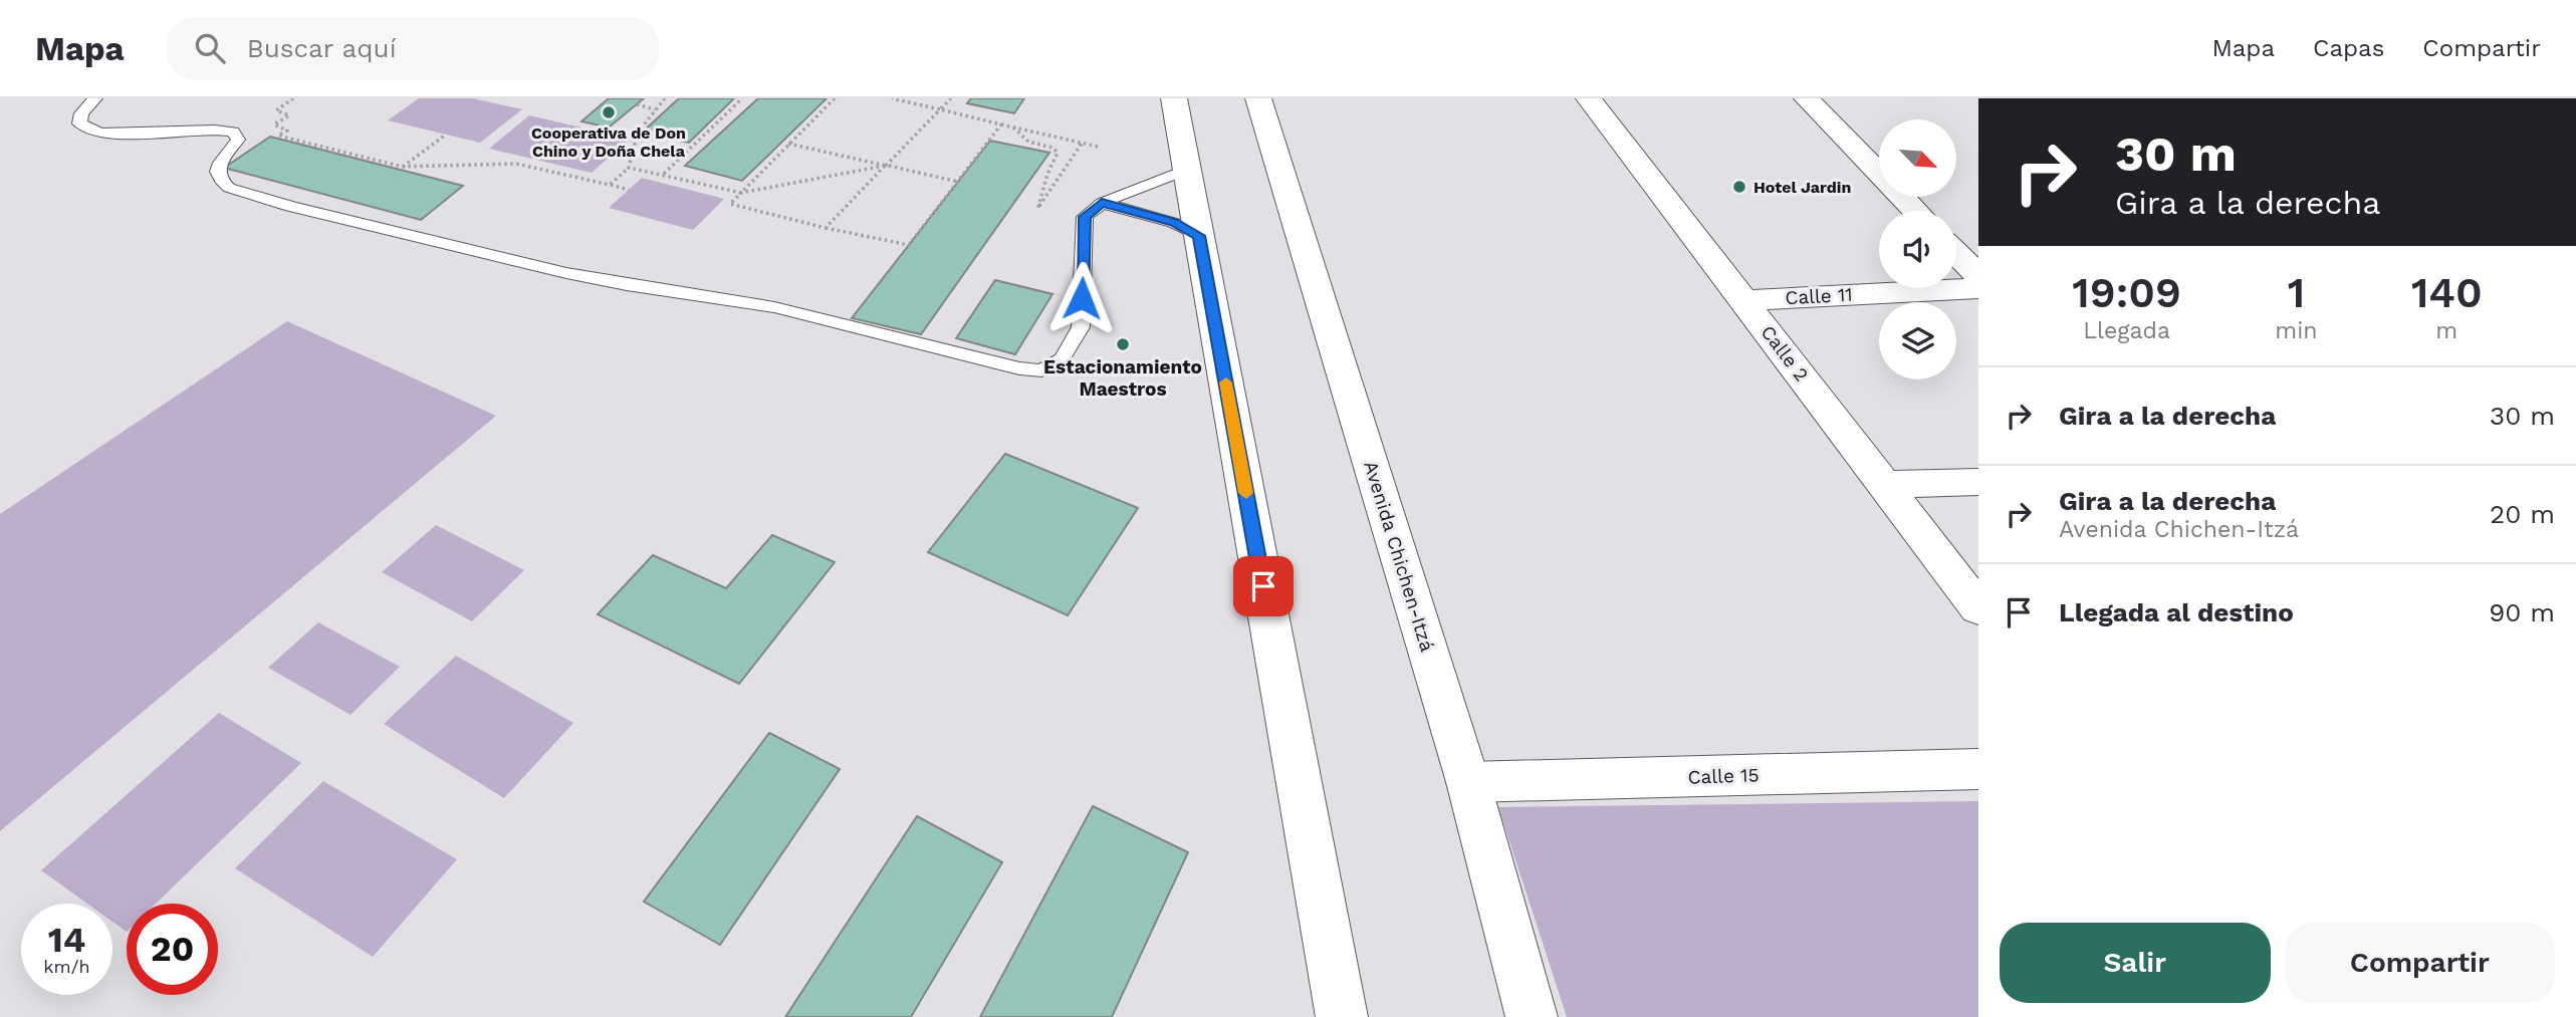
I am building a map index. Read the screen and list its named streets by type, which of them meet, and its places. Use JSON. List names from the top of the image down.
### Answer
{
  "streets": {
    "main road": [
      "Calle 11",
      "Calle 2",
      "Avenida Chichen-Itzá",
      "Calle 15"
    ]
  },
  "crossings": [
    ["Calle 11", "Calle 2"],
    ["Avenida Chichen-Itzá", "Calle 15"]
  ],
  "places": ["Cooperativa de Don Chino y Doña Chela", "Hotel Jardin", "Estacionamiento Maestros"],
  "north": "bottom right",
  "page": {
    "header": "Mapa",
    "search": "Buscar aquí",
    "nav": ["Mapa", "Capas", "Compartir"],
    "turn": ["30 m", "Gira a la derecha"],
    "eta": [
      "19:09",
      "Llegada",
      "1",
      "min",
      "140",
      "m"
    ],
    "list": [
      {
        "name": "Gira a la derecha",
        "value": "30 m"
      },
      {
        "name": "Gira a la derecha",
        "note": "Avenida Chichen-Itzá",
        "value": "20 m"
      },
      {
        "name": "Llegada al destino",
        "value": "90 m"
      }
    ],
    "speed": "14 km/h",
    "limit": "20",
    "buttons": ["Salir", "Compartir"]
  }
}
